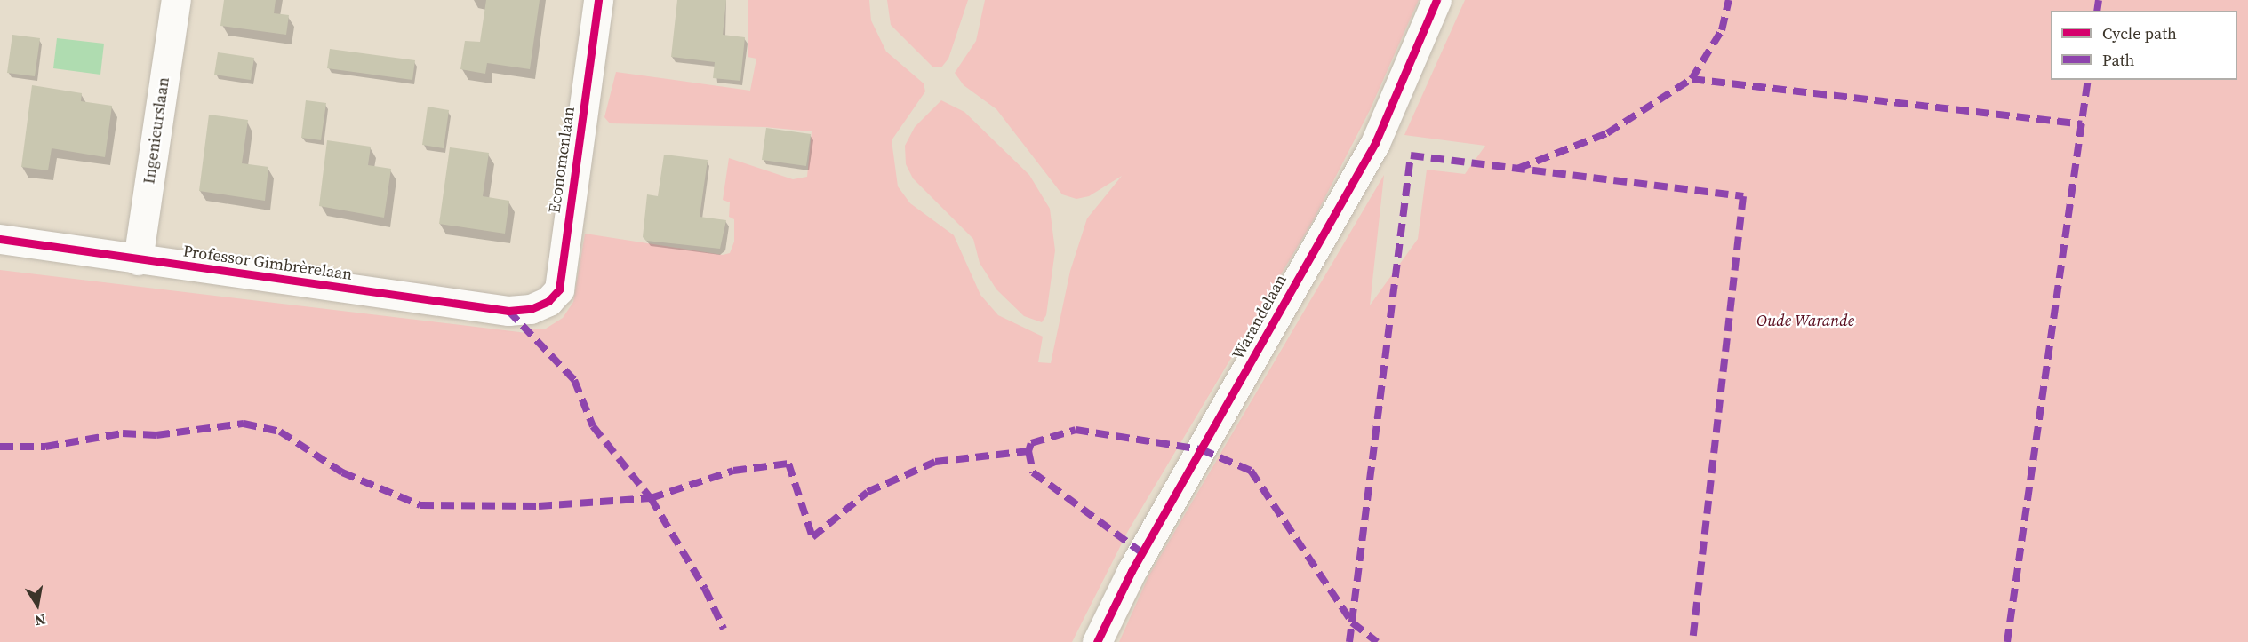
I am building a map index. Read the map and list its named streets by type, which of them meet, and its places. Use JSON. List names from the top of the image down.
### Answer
{
  "streets": {
    "street": [
      "Ingenieurslaan",
      "Economenlaan",
      "Professor Gimbrèrelaan",
      "Warandelaan"
    ]
  },
  "crossings": [
    ["Ingenieurslaan", "Professor Gimbrèrelaan"],
    ["Economenlaan", "Professor Gimbrèrelaan"]
  ],
  "parks": ["Oude Warande"],
  "legend": ["Cycle path", "Path"],
  "north": "bottom"
}
